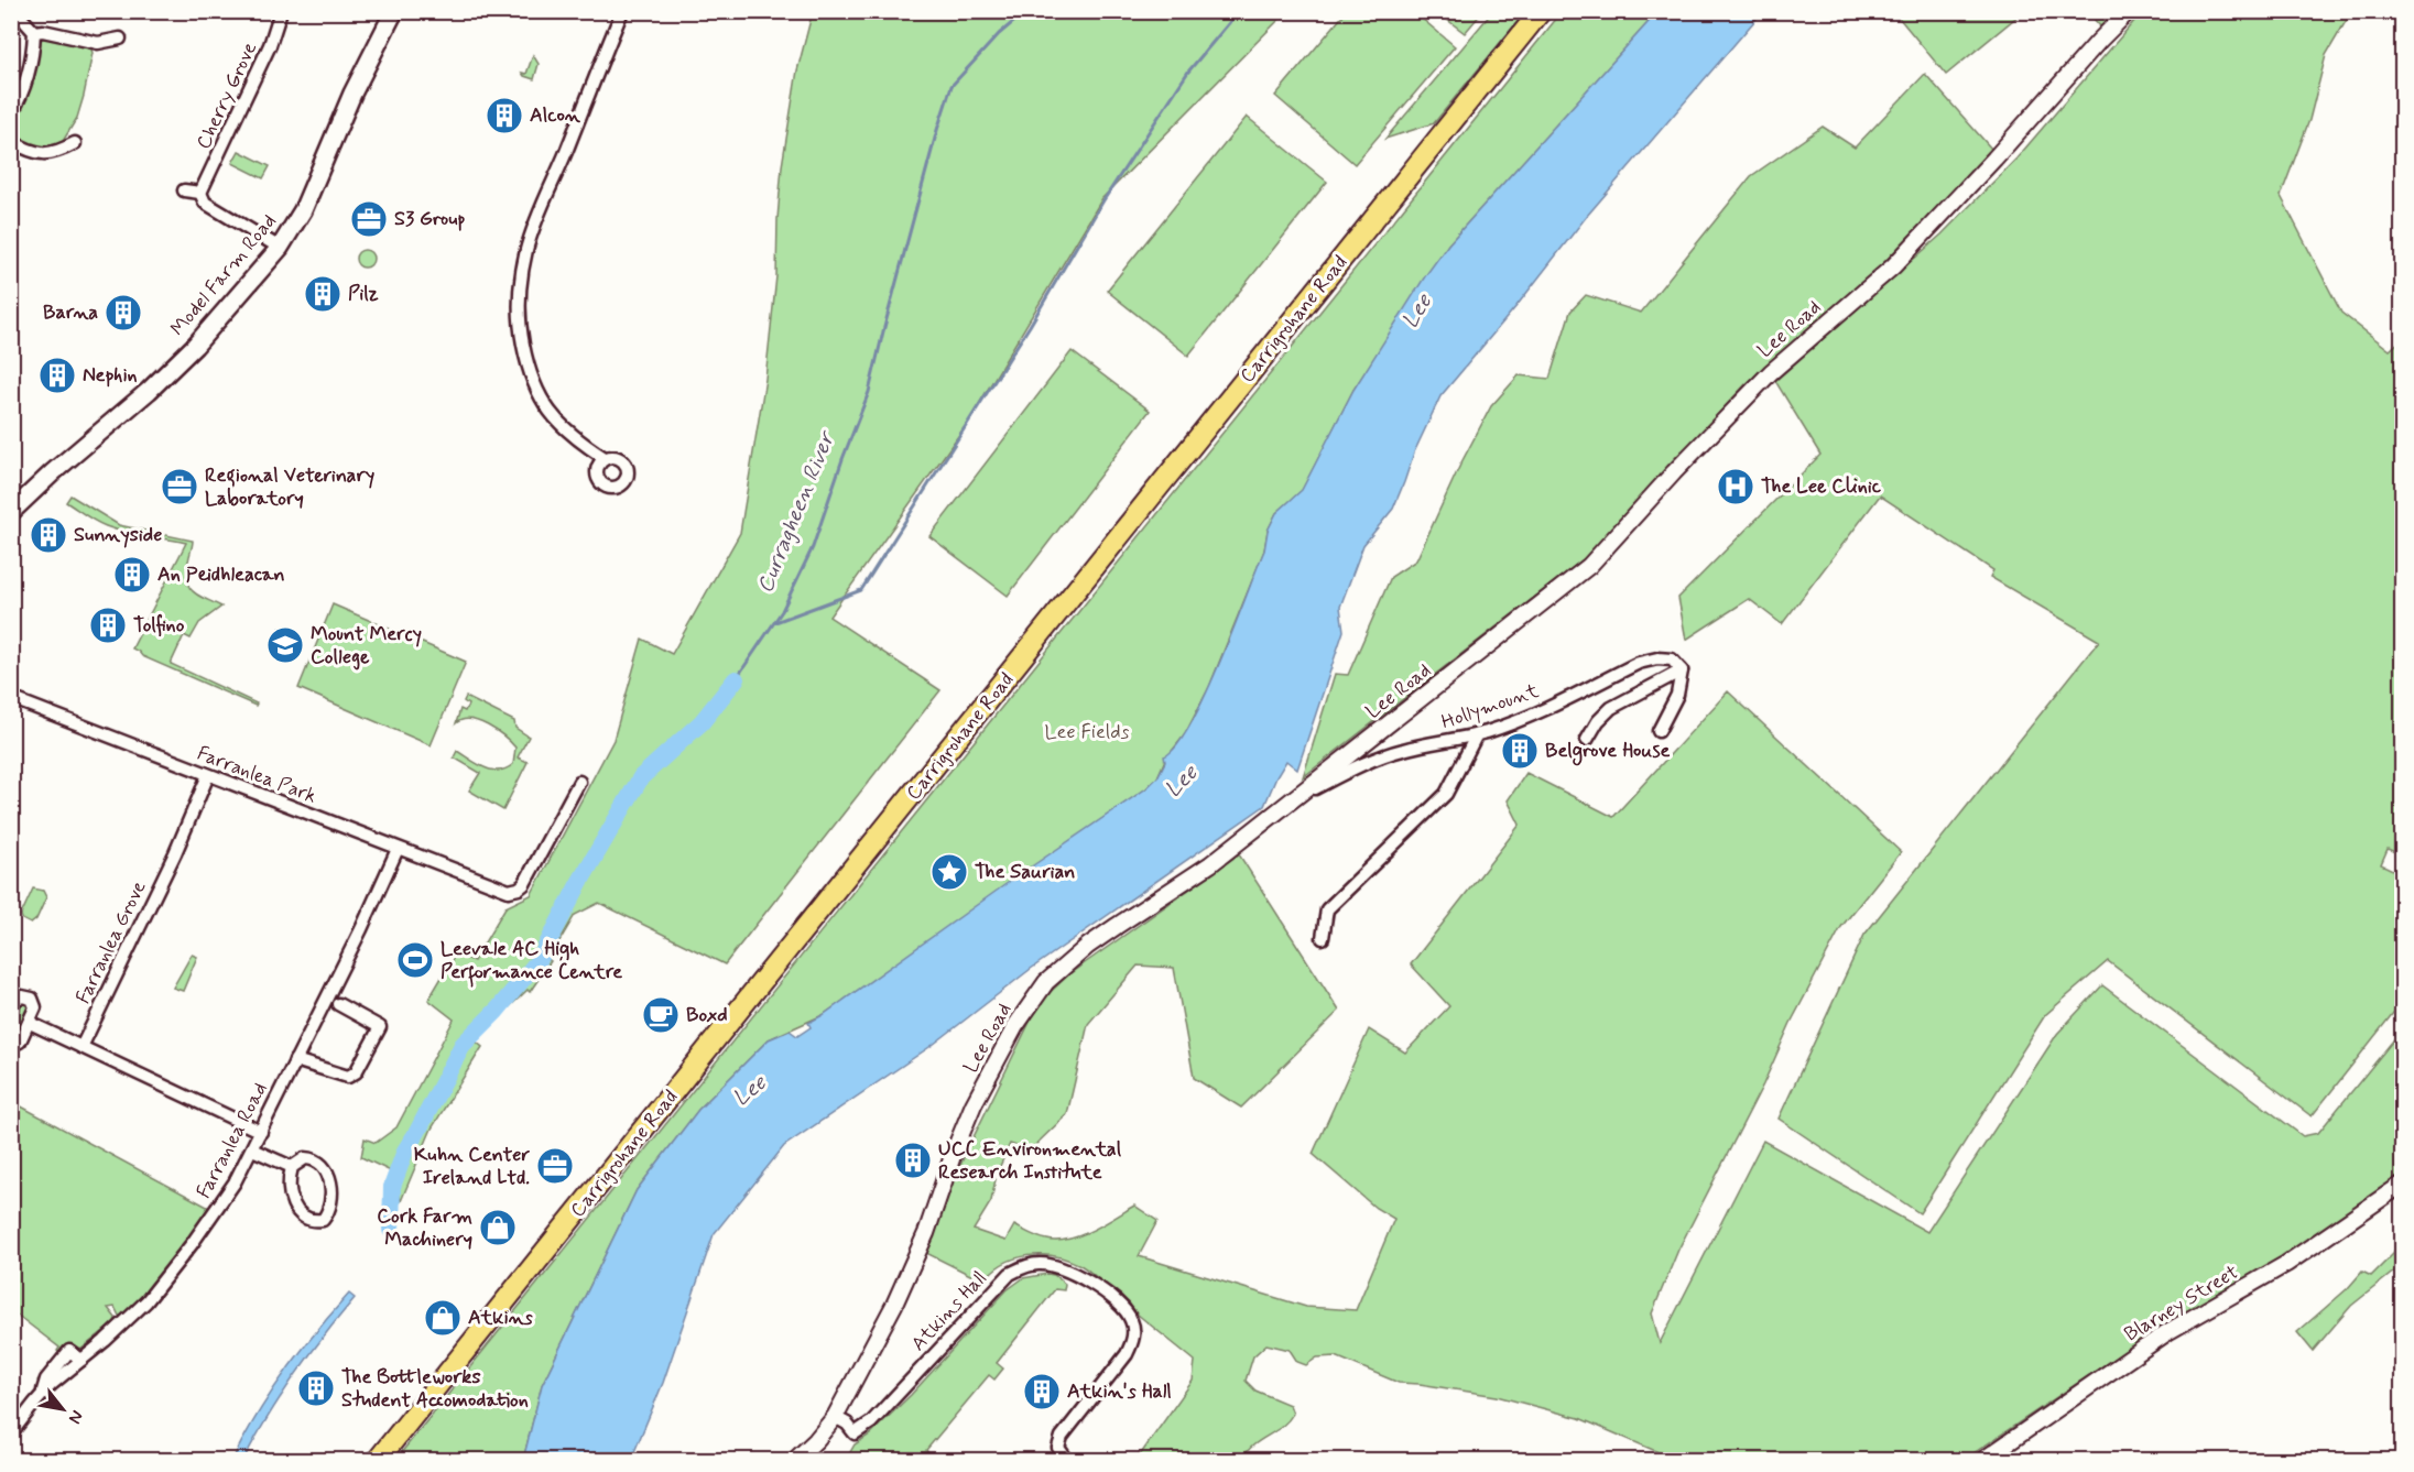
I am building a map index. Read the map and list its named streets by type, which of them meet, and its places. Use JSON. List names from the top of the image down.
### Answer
{
  "streets": {
    "highway": ["Carrigrohane Road"],
    "main road": ["Model Farm Road"],
    "street": [
      "Cherry Grove",
      "Lee Road",
      "Hollymount",
      "Farranlea Park",
      "Farranlea Grove",
      "Farranlea Road",
      "Blarney Street",
      "Atkins Hall"
    ]
  },
  "crossings": [
    ["Lee Road", "Hollymount"],
    ["Lee Road", "Atkins Hall"],
    ["Farranlea Park", "Farranlea Grove"],
    ["Farranlea Park", "Farranlea Road"]
  ],
  "water": ["Lee", "Curragheen River"],
  "parks": ["Lee Fields"],
  "places": {
    "building": [
      "Alcon",
      "Pilz",
      "Barna",
      "Nephin",
      "Sunnyside",
      "An Peidhleacan",
      "Tolfino",
      "Belgrove House",
      "UCC Environmental Research Institute",
      "The Bottleworks Student Accomodation",
      "Atkin's Hall"
    ],
    "office": ["S3 Group", "Regional Veterinary Laboratory", "Kuhn Center Ireland Ltd."],
    "hospital": ["The Lee Clinic"],
    "school or university": ["Mount Mercy College"],
    "place": ["The Saurian"],
    "sports": ["Leevale AC High Performance Centre"],
    "cafe": ["Boxd"],
    "shop": ["Cork Farm Machinery", "Atkins"]
  },
  "north": "bottom right"
}
